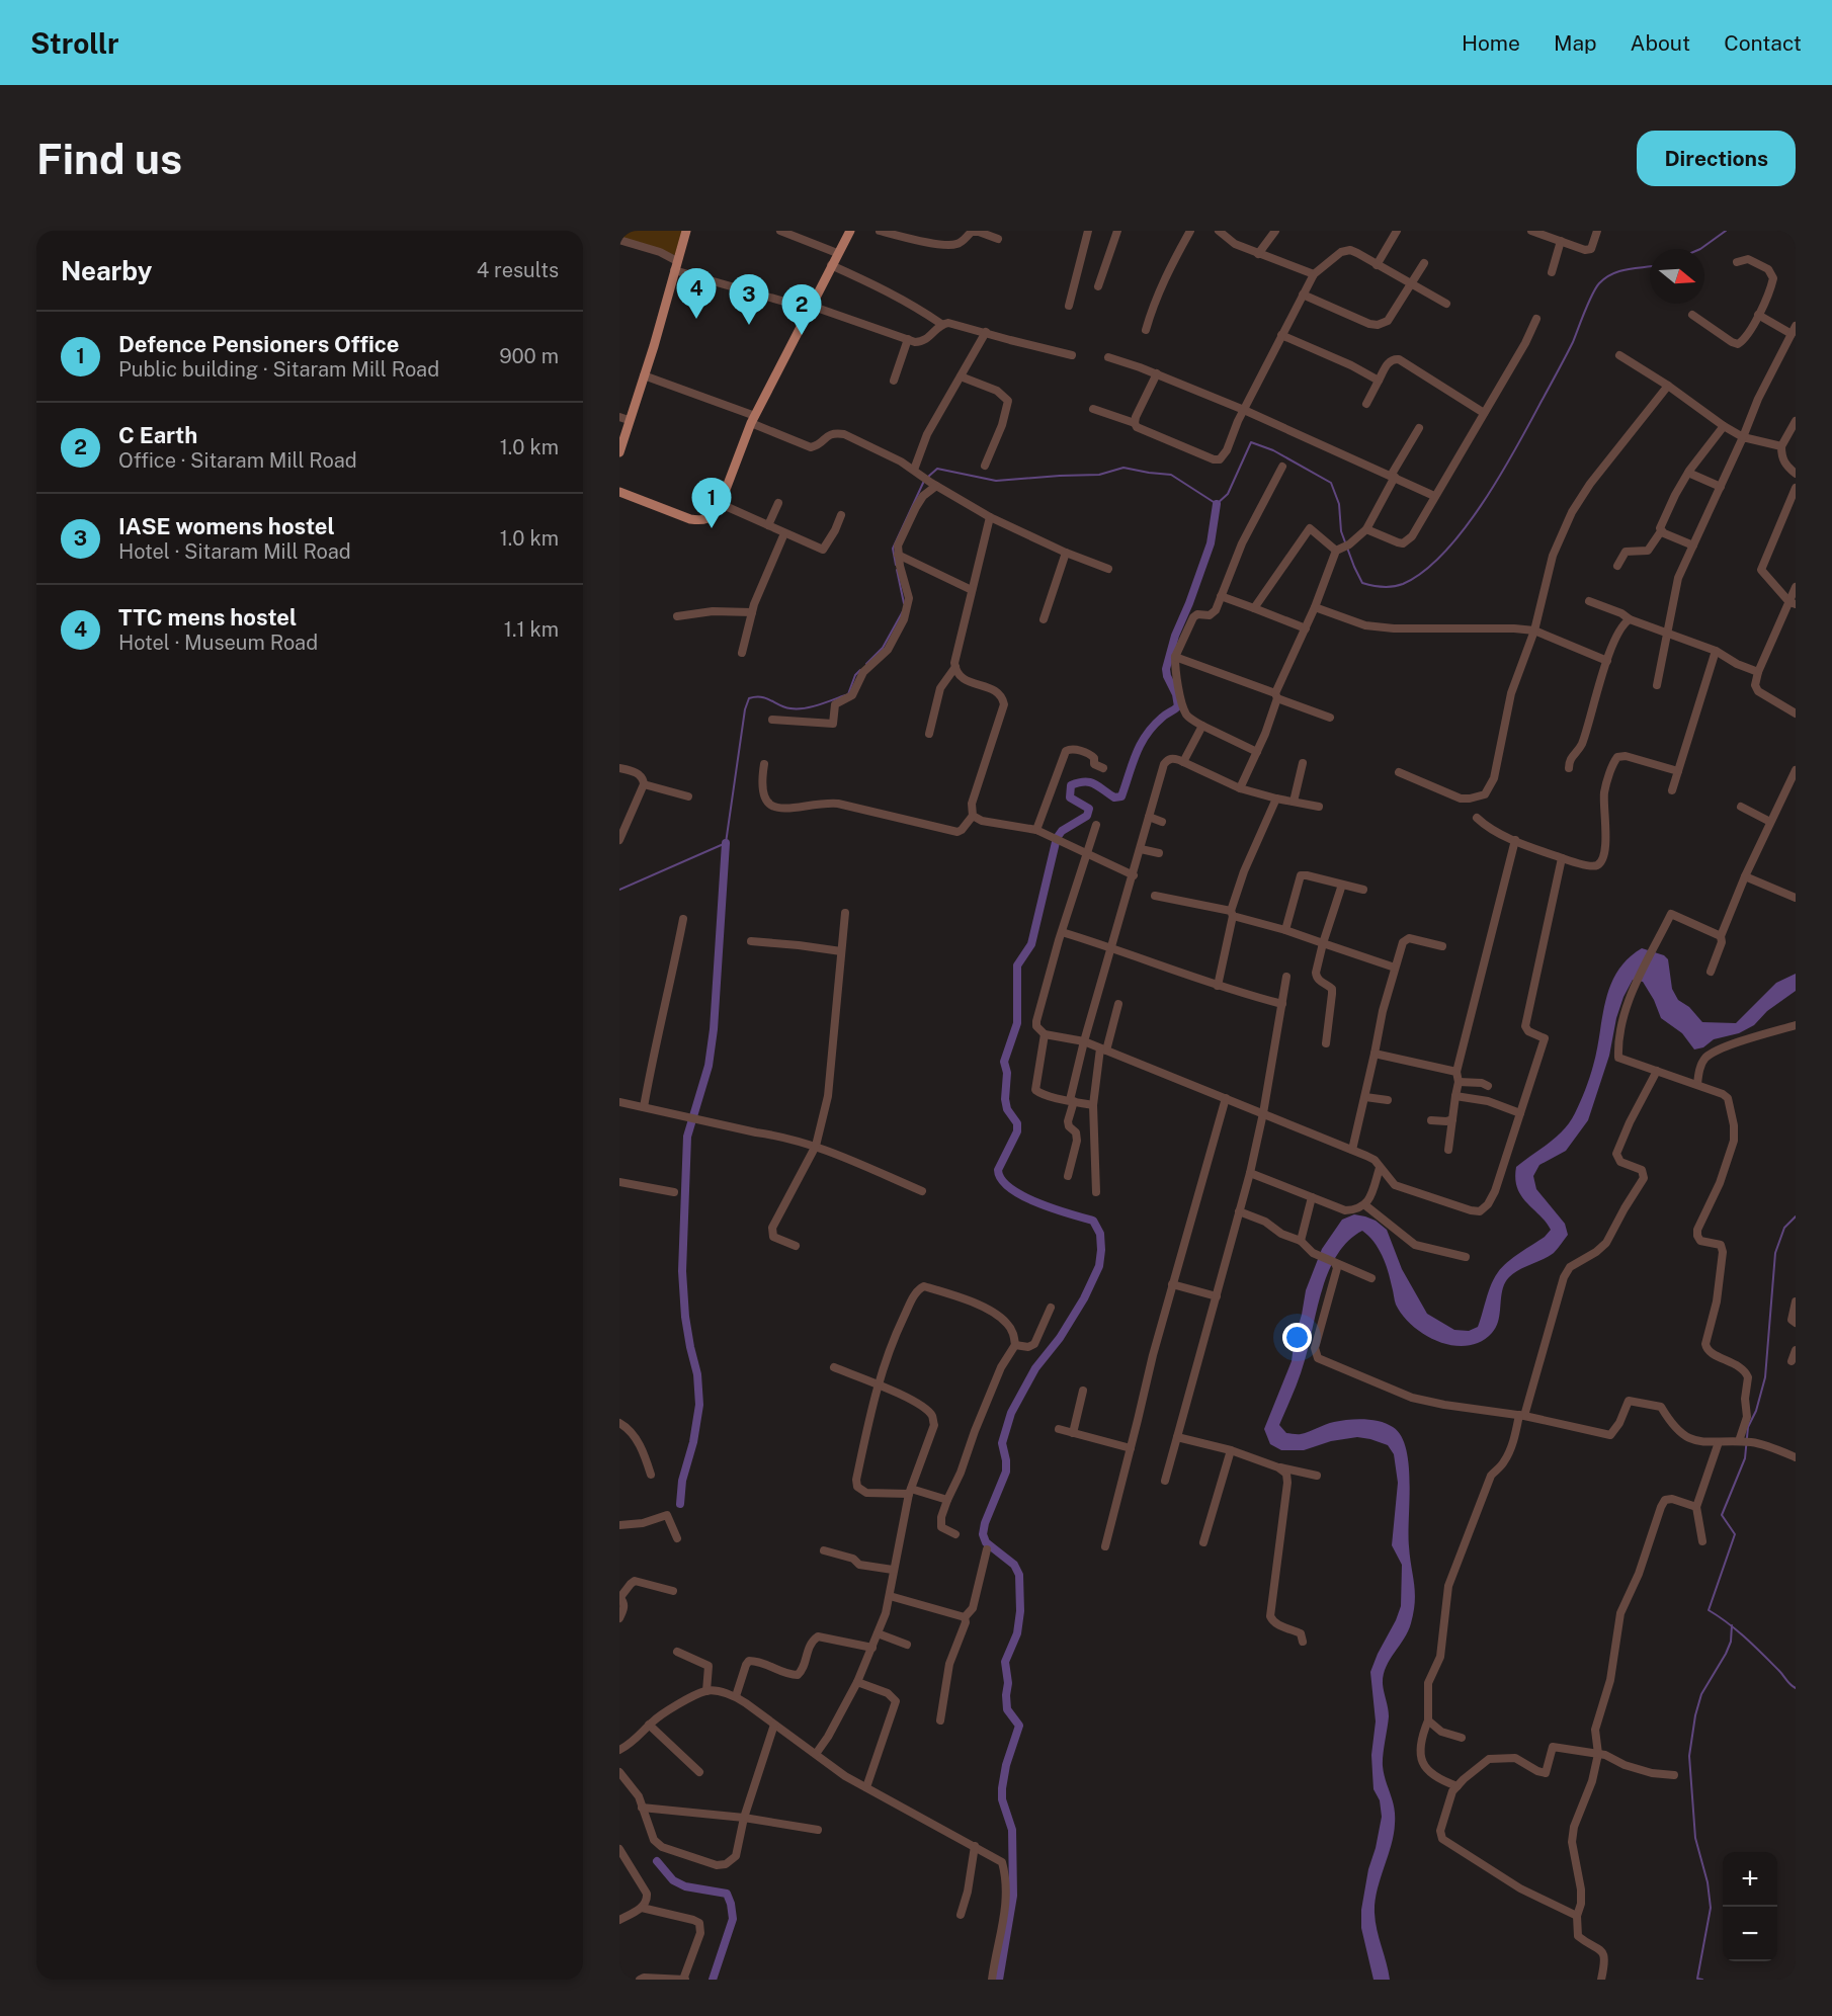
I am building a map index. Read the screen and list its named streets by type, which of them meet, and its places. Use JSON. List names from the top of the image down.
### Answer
{
  "north": "right",
  "page": {
    "header": "Strollr",
    "nav": [
      "Home",
      "Map",
      "About",
      "Contact"
    ],
    "buttons": "Directions",
    "title": "Find us",
    "heading": ["Nearby", "4 results"],
    "pins": [
      "4",
      "3",
      "2",
      "1"
    ],
    "list": [
      {
        "mark": "1",
        "name": "Defence Pensioners Office",
        "note": "Public building · Sitaram Mill Road",
        "value": "900 m"
      },
      {
        "mark": "2",
        "name": "C Earth",
        "note": "Office · Sitaram Mill Road",
        "value": "1.0 km"
      },
      {
        "mark": "3",
        "name": "IASE womens hostel",
        "note": "Hotel · Sitaram Mill Road",
        "value": "1.0 km"
      },
      {
        "mark": "4",
        "name": "TTC mens hostel",
        "note": "Hotel · Museum Road",
        "value": "1.1 km"
      }
    ],
    "map_buttons": ["+", "−"]
  }
}
